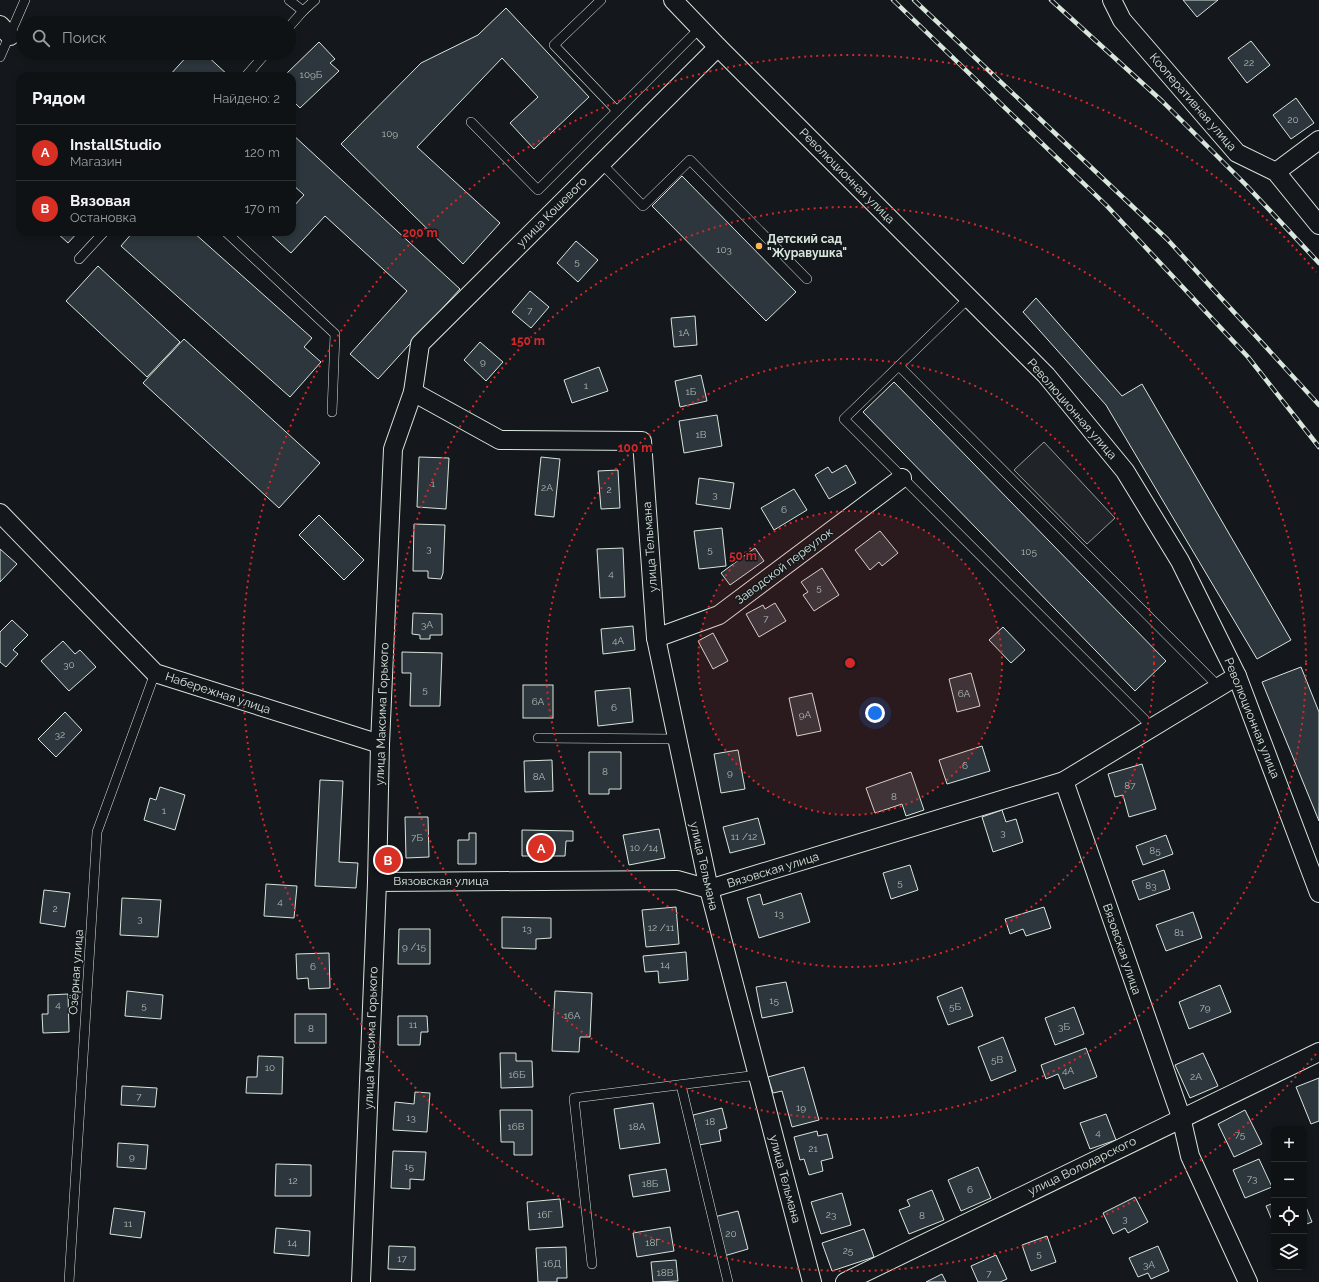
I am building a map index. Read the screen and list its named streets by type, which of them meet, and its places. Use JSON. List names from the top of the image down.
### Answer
{
  "streets": {
    "street": [
      "Кооперативная улица",
      "Революционная улица",
      "улица Кошевого",
      "улица Тельмана",
      "Заводской переулок",
      "Набережная улица",
      "улица Максима Горького",
      "Вязовская улица",
      "улица Володарского"
    ],
    "lane": ["Озёрная улица"]
  },
  "crossings": [
    ["Революционная улица", "улица Кошевого"],
    ["Революционная улица", "Вязовская улица"],
    ["улица Кошевого", "улица Тельмана"],
    ["улица Кошевого", "улица Максима Горького"],
    ["улица Тельмана", "Заводской переулок"],
    ["улица Тельмана", "улица Максима Горького"],
    ["улица Тельмана", "Вязовская улица"],
    ["Набережная улица", "улица Максима Горького"],
    ["Набережная улица", "Озёрная улица"],
    ["улица Максима Горького", "Вязовская улица"],
    ["Вязовская улица", "улица Володарского"]
  ],
  "places": ["Детский сад \"Журавушка\""],
  "house_numbers": [
    "22",
    "109Б",
    "20",
    "109",
    "103",
    "5",
    "7",
    "1А",
    "9",
    "1",
    "1Б",
    "1В",
    "1",
    "2А",
    "2",
    "3",
    "6",
    "3",
    "5",
    "105",
    "4",
    "5",
    "7",
    "3А",
    "4А",
    "30",
    "5",
    "6А",
    "6А",
    "6",
    "9А",
    "32",
    "6",
    "8",
    "9",
    "8А",
    "87",
    "8",
    "1",
    "3",
    "11 /12",
    "7Б",
    "10 /14",
    "85",
    "5",
    "83",
    "4",
    "2",
    "13",
    "3",
    "12 /11",
    "13",
    "81",
    "9 /15",
    "14",
    "6",
    "15",
    "4",
    "5",
    "5Б",
    "79",
    "16А",
    "11",
    "3Б",
    "8",
    "5В",
    "10",
    "4А",
    "16Б",
    "2А",
    "7",
    "19",
    "13",
    "18",
    "16В",
    "18А",
    "4",
    "75",
    "21",
    "9",
    "15",
    "73",
    "12",
    "18Б",
    "6",
    "16Г",
    "23",
    "8",
    "3",
    "11",
    "20",
    "14",
    "18Г",
    "25",
    "5",
    "17",
    "16Д",
    "3А",
    "18В",
    "7"
  ],
  "page": {
    "search": "Поиск",
    "heading": ["Рядом", "Найдено: 2"],
    "list": [
      {
        "mark": "A",
        "name": "InstallStudio",
        "note": "Магазин",
        "value": "120 m"
      },
      {
        "mark": "B",
        "name": "Вязовая",
        "note": "Остановка",
        "value": "170 m"
      }
    ],
    "pins": ["A", "B"],
    "map_buttons": ["+", "−"]
  },
  "rings": [
    "200 m",
    "150 m",
    "100 m",
    "50 m"
  ]
}
